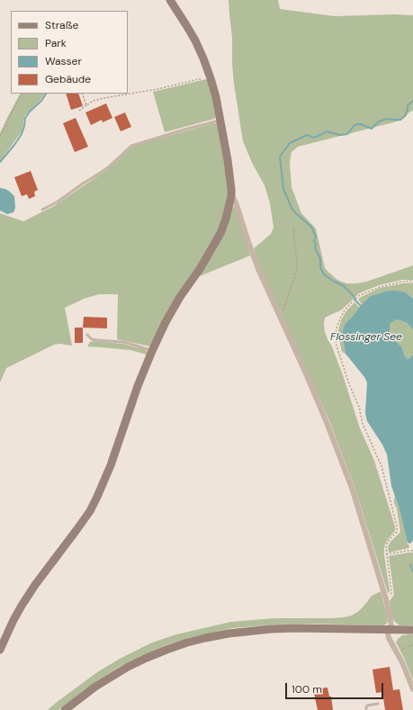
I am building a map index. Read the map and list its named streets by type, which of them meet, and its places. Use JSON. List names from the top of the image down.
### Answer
{
  "water": ["Flossinger See"],
  "legend": [
    "Straße",
    "Park",
    "Wasser",
    "Gebäude"
  ],
  "scale_bar": "100 m"
}
